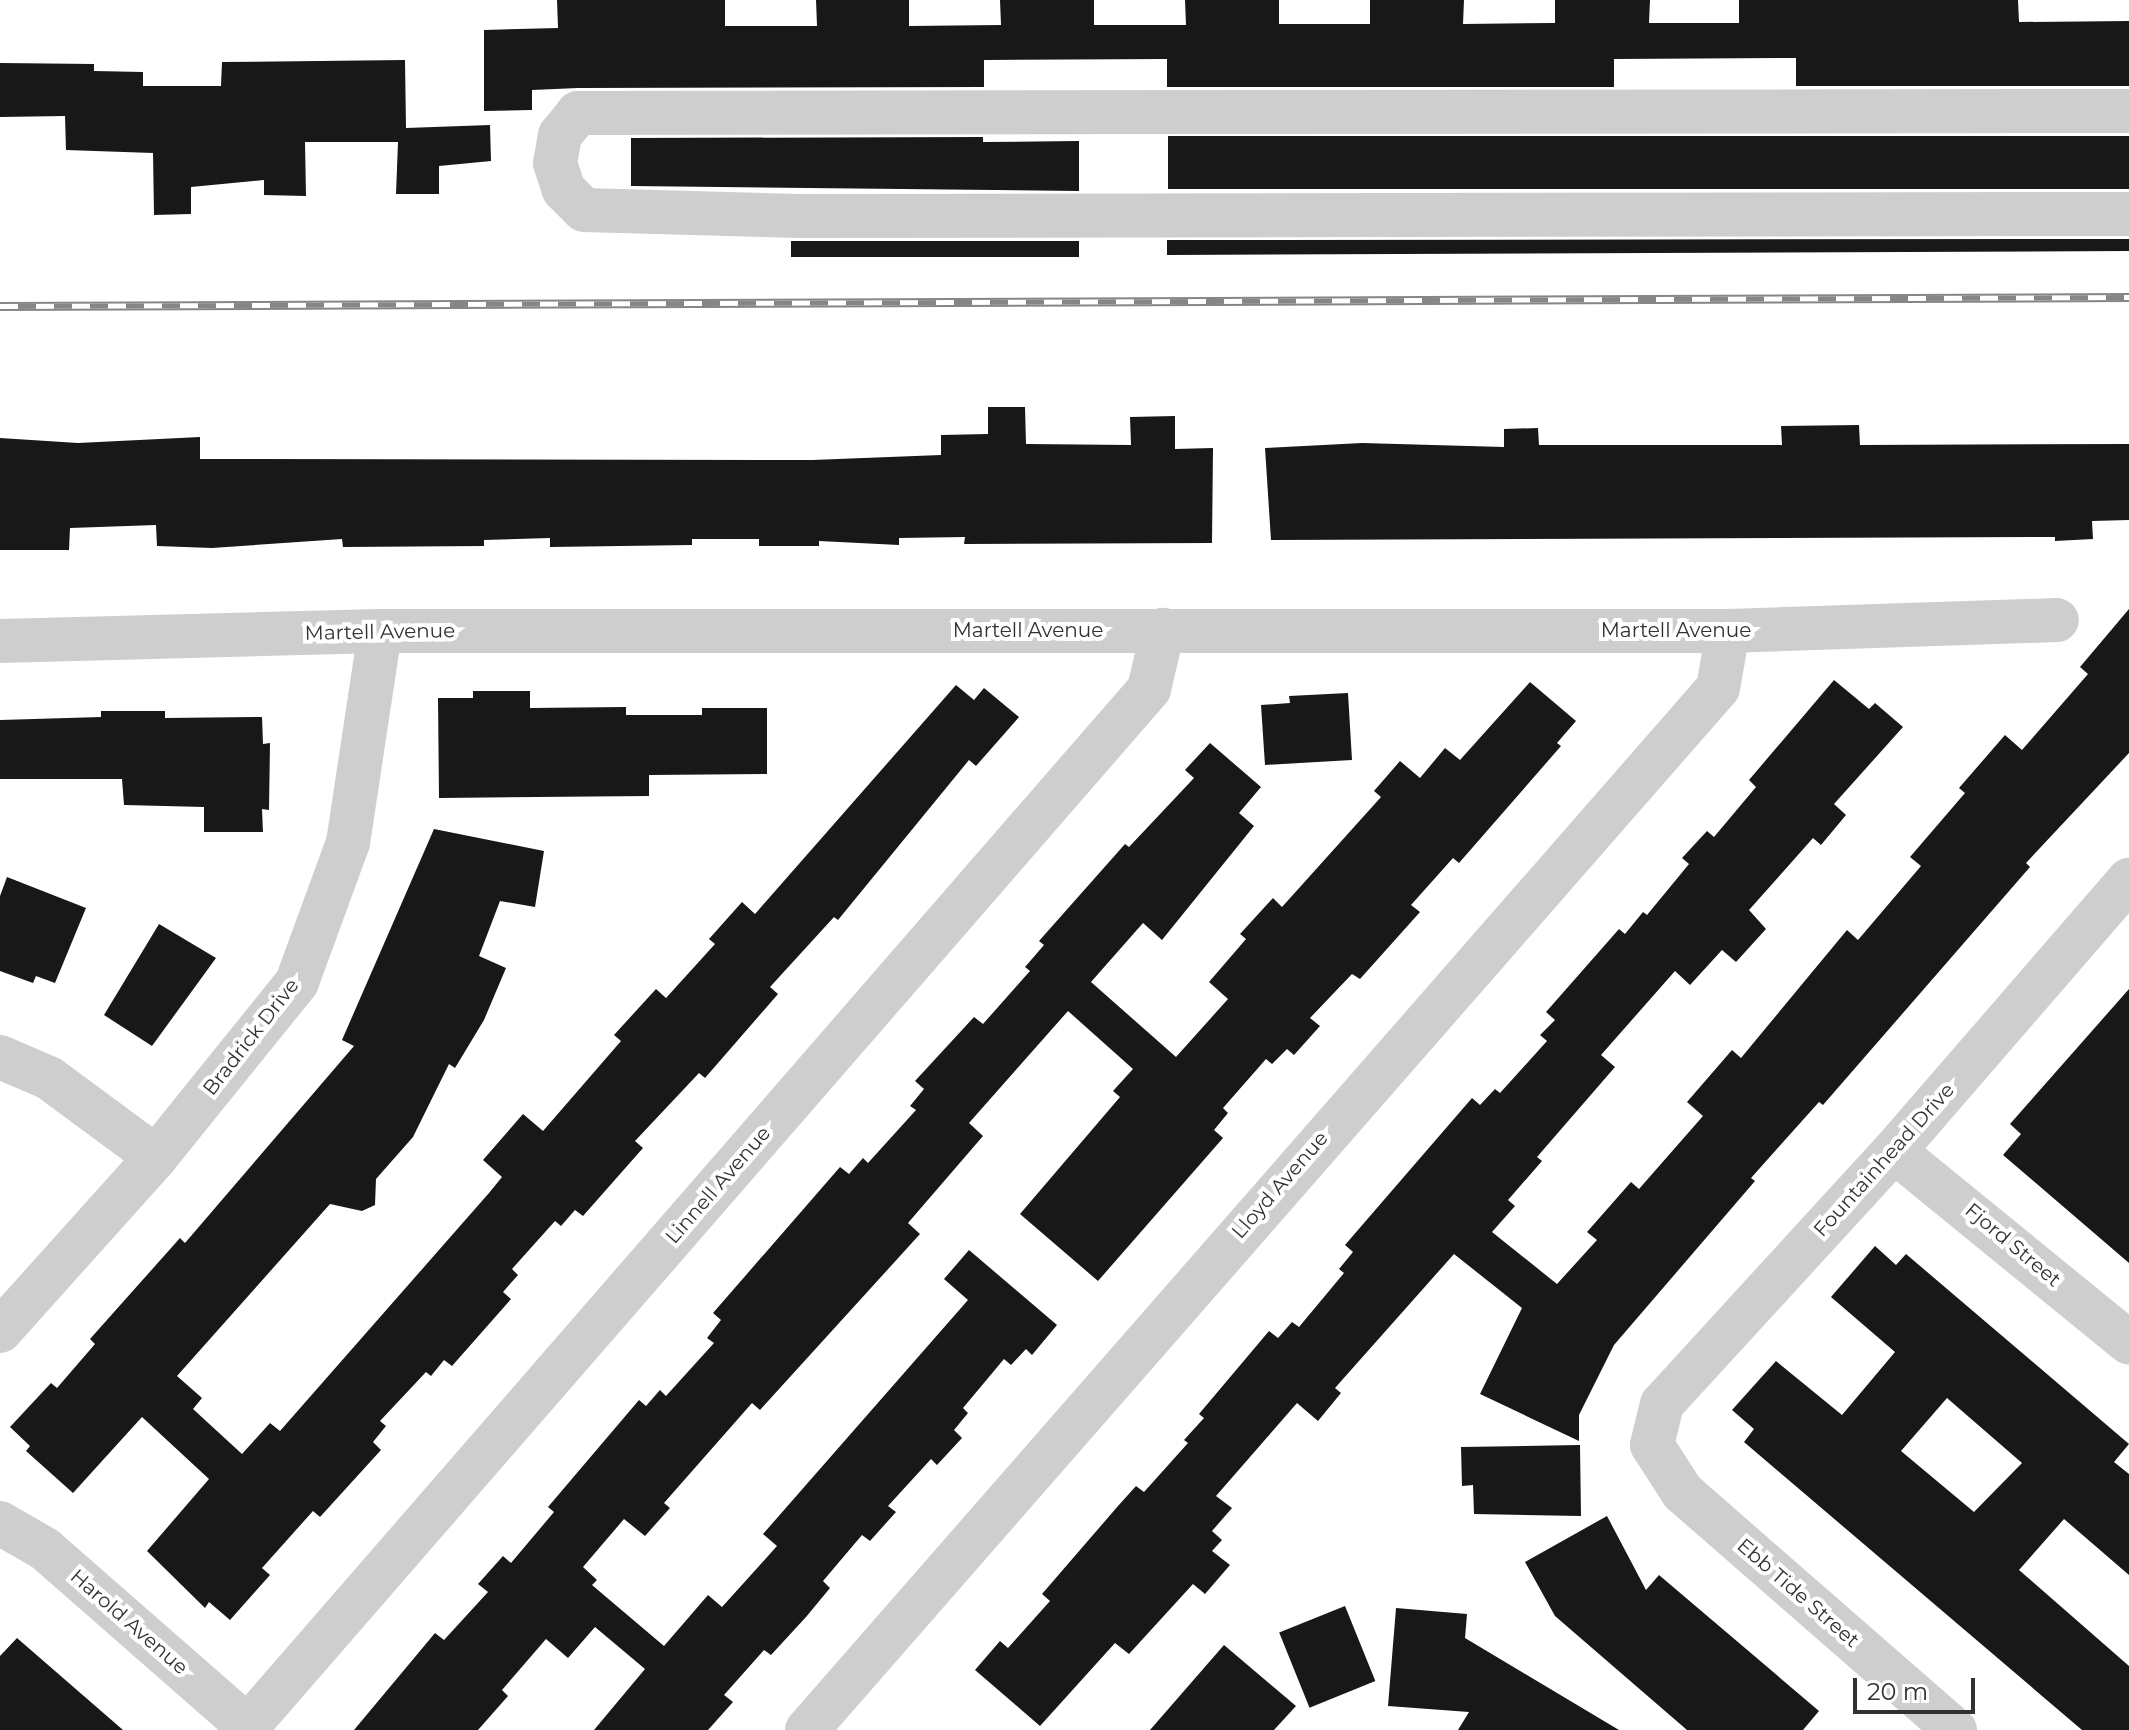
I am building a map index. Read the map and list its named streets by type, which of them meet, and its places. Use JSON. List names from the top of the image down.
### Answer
{
  "streets": {
    "street": [
      "Martell Avenue",
      "Bradrick Drive",
      "Fountainhead Drive",
      "Linnell Avenue",
      "Lloyd Avenue",
      "Fjord Street",
      "Ebb Tide Street",
      "Harold Avenue"
    ]
  },
  "crossings": [
    ["Martell Avenue", "Bradrick Drive"],
    ["Martell Avenue", "Linnell Avenue"],
    ["Martell Avenue", "Lloyd Avenue"],
    ["Fountainhead Drive", "Fjord Street"],
    ["Fountainhead Drive", "Ebb Tide Street"],
    ["Linnell Avenue", "Harold Avenue"]
  ],
  "scale_bar": "20 m"
}
